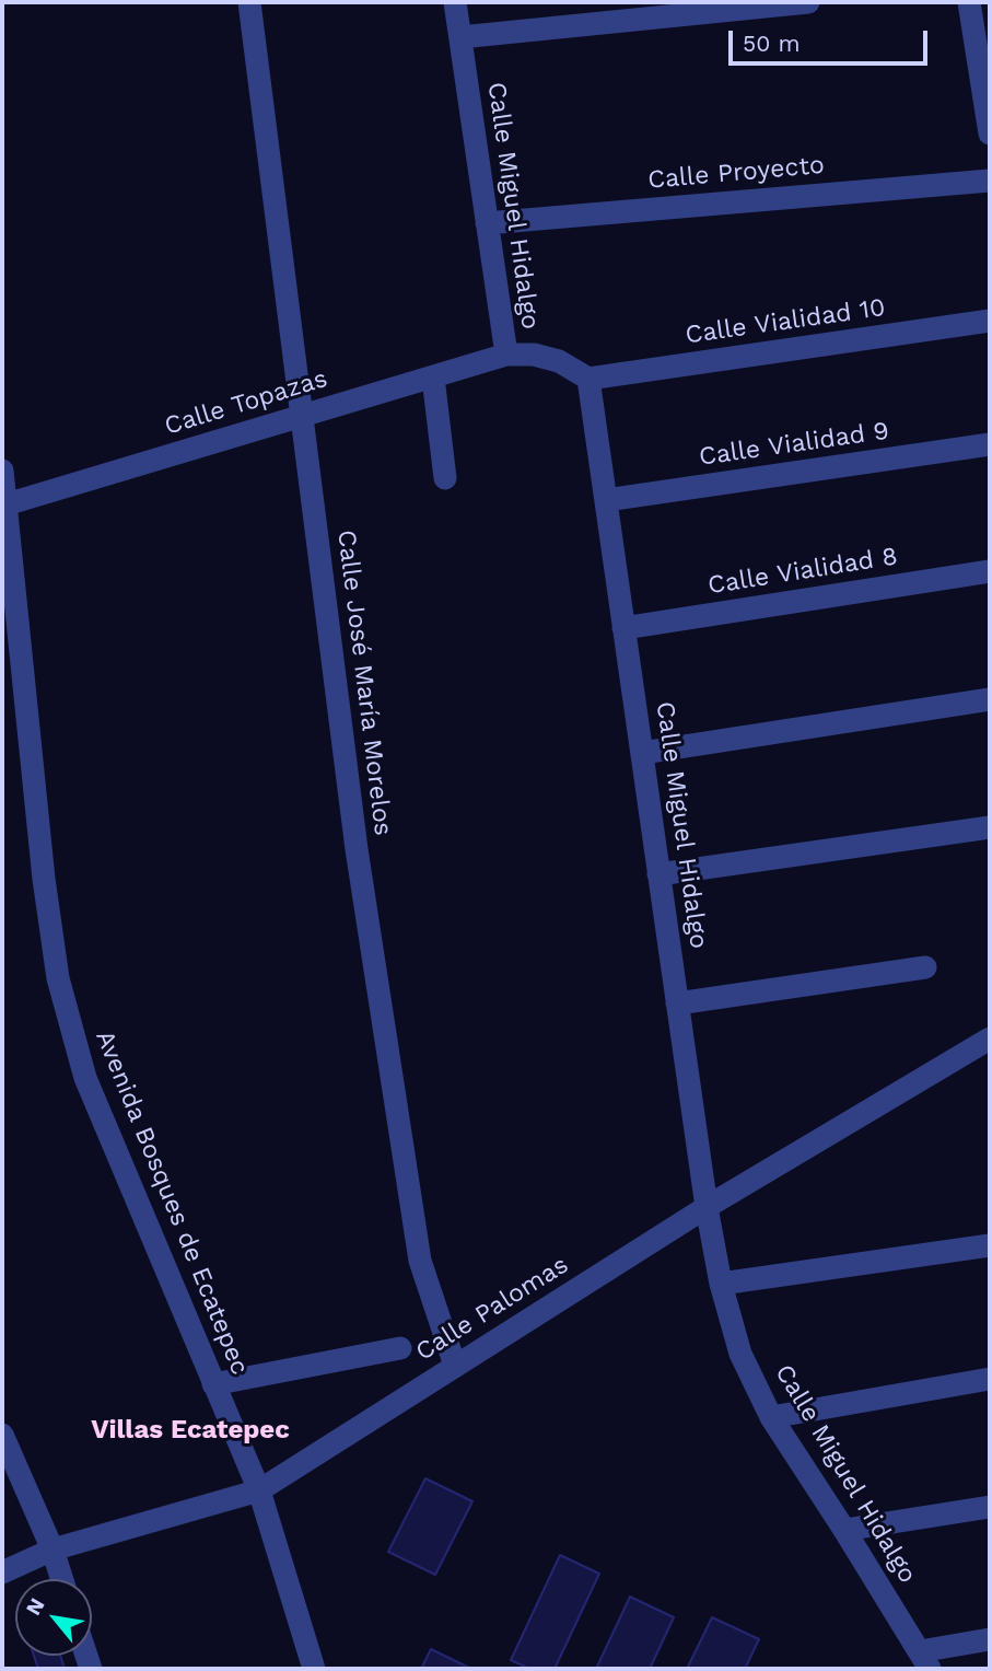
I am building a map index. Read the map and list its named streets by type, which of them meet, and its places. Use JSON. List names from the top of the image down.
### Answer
{
  "streets": {
    "street": [
      "Calle Proyecto",
      "Calle Miguel Hidalgo",
      "Calle Vialidad 10",
      "Calle Topazas",
      "Calle Vialidad 9",
      "Calle Vialidad 8",
      "Calle José María Morelos",
      "Avenida Bosques de Ecatepec",
      "Calle Palomas"
    ]
  },
  "crossings": [
    ["Calle Proyecto", "Calle Miguel Hidalgo"],
    ["Calle Miguel Hidalgo", "Calle Vialidad 10"],
    ["Calle Miguel Hidalgo", "Calle Topazas"],
    ["Calle Miguel Hidalgo", "Calle Vialidad 9"],
    ["Calle Miguel Hidalgo", "Calle Vialidad 8"],
    ["Calle Miguel Hidalgo", "Calle Palomas"],
    ["Calle Topazas", "Calle José María Morelos"],
    ["Calle Topazas", "Avenida Bosques de Ecatepec"],
    ["Calle José María Morelos", "Calle Palomas"],
    ["Avenida Bosques de Ecatepec", "Calle Palomas"]
  ],
  "districts": ["Villas Ecatepec"],
  "scale_bar": "50 m",
  "north": "top left"
}
